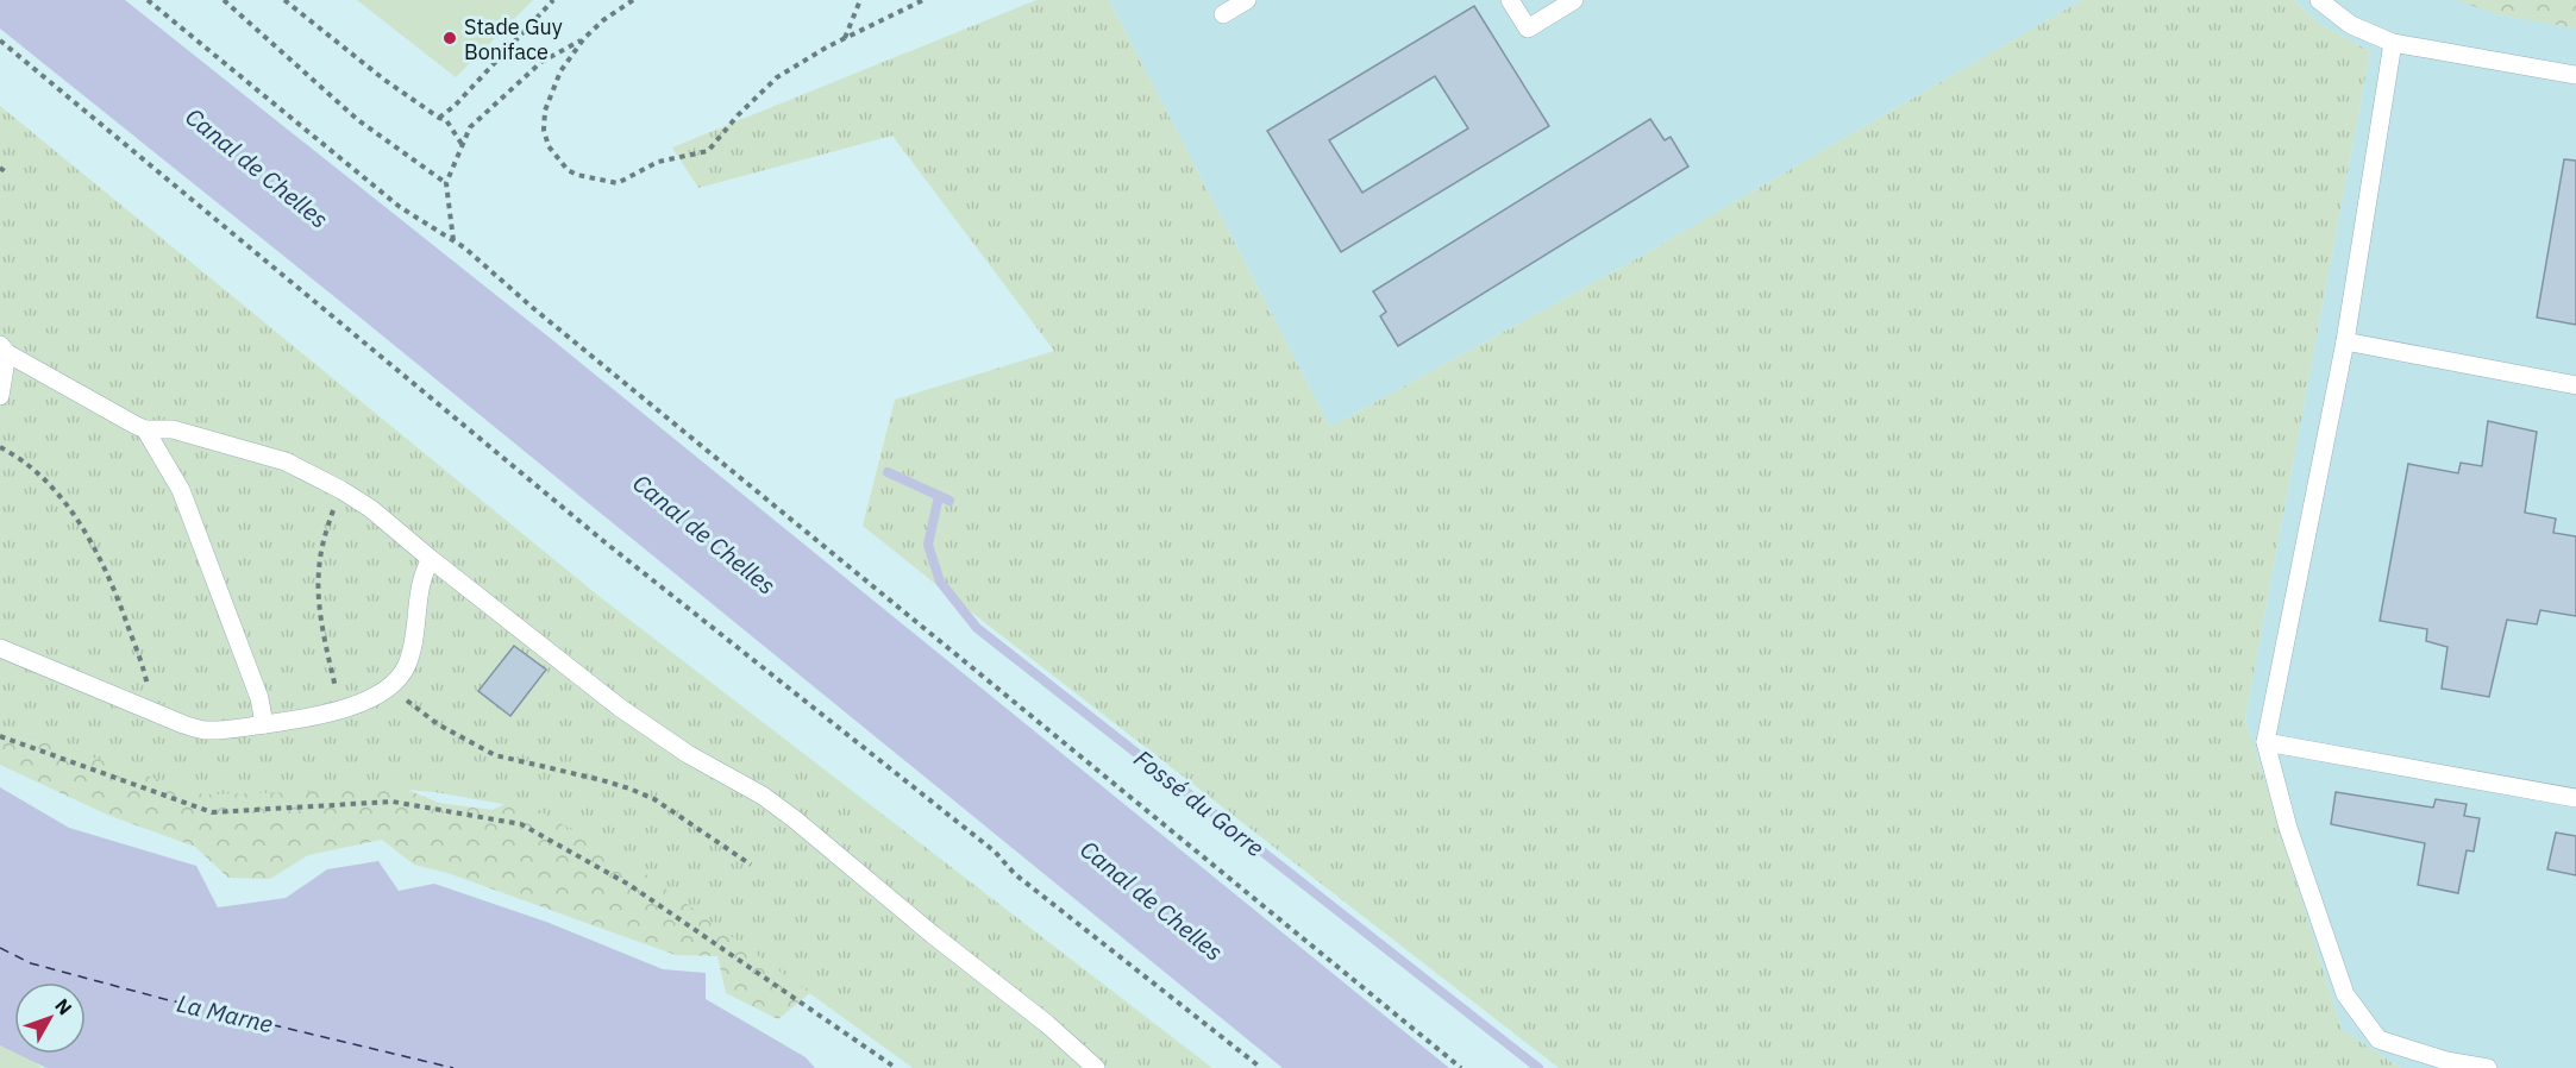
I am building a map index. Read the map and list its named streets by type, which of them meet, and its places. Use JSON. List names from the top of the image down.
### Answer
{
  "water": ["Canal de Chelles", "Fossé du Gorre", "La Marne"],
  "places": ["Stade Guy Boniface"],
  "north": "top right"
}
